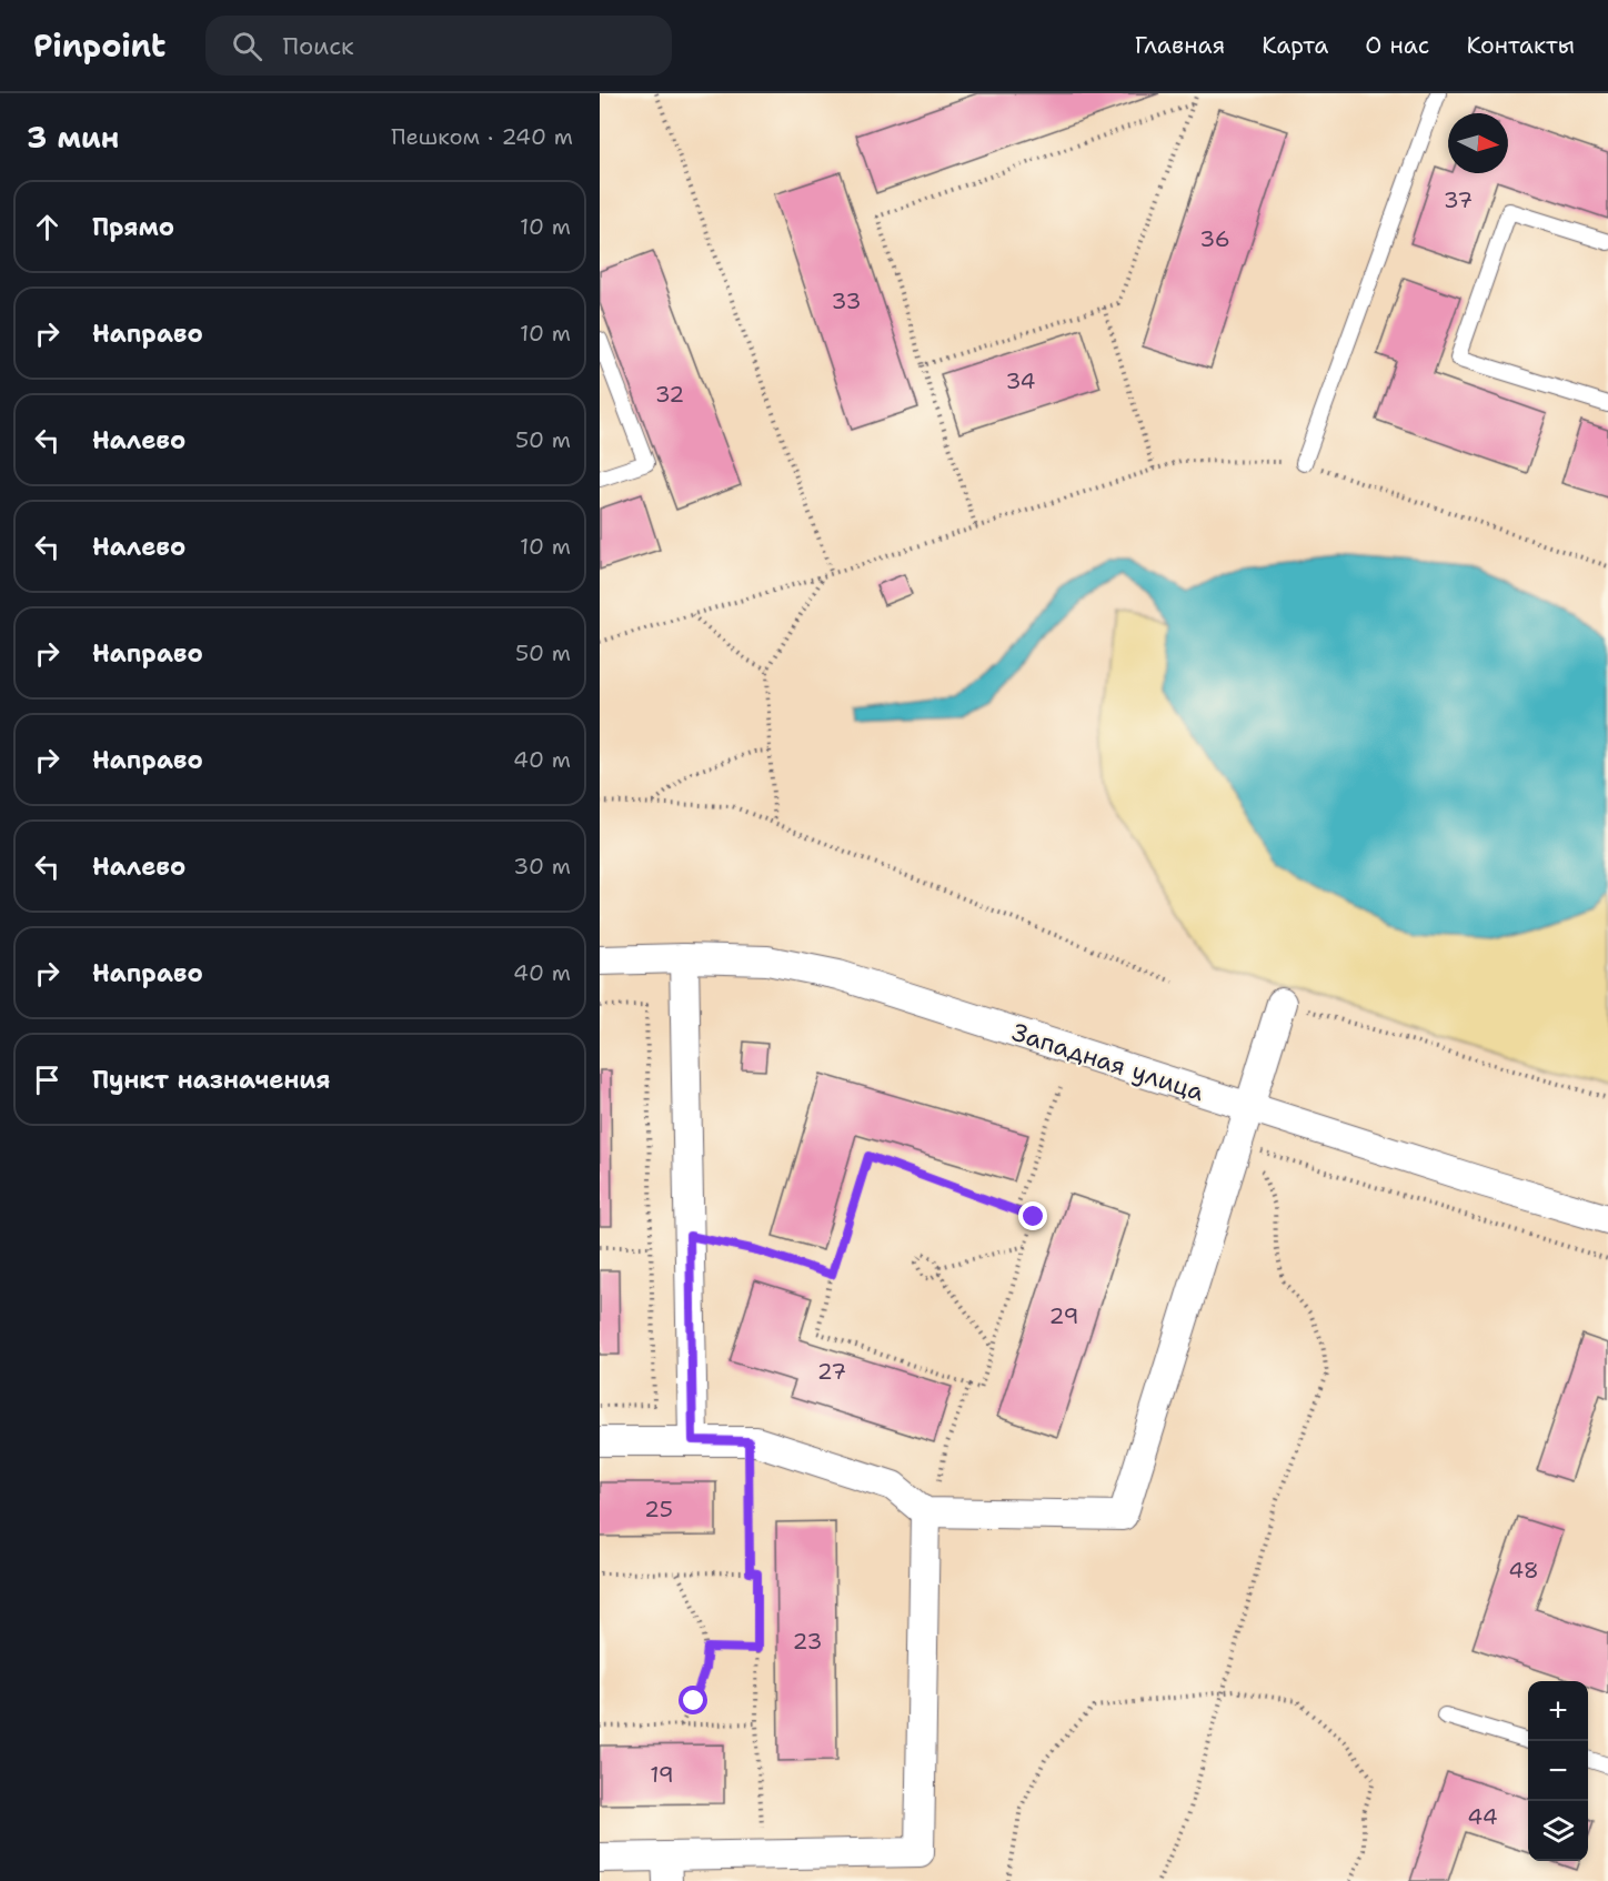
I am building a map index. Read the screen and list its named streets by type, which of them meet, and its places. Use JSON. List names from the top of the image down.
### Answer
{
  "streets": {
    "street": ["Западная улица"]
  },
  "house_numbers": [
    "37",
    "36",
    "33",
    "34",
    "32",
    "29",
    "27",
    "25",
    "48",
    "23",
    "19",
    "44"
  ],
  "north": "right",
  "page": {
    "header": "Pinpoint",
    "search": "Поиск",
    "nav": [
      "Главная",
      "Карта",
      "О нас",
      "Контакты"
    ],
    "heading": ["3 мин", "Пешком · 240 m"],
    "list": [
      ["Прямо", "10 m"],
      ["Направо", "10 m"],
      ["Налево", "50 m"],
      ["Налево", "10 m"],
      ["Направо", "50 m"],
      ["Направо", "40 m"],
      ["Налево", "30 m"],
      ["Направо", "40 m"],
      "Пункт назначения"
    ],
    "map_buttons": ["+", "−"]
  }
}
